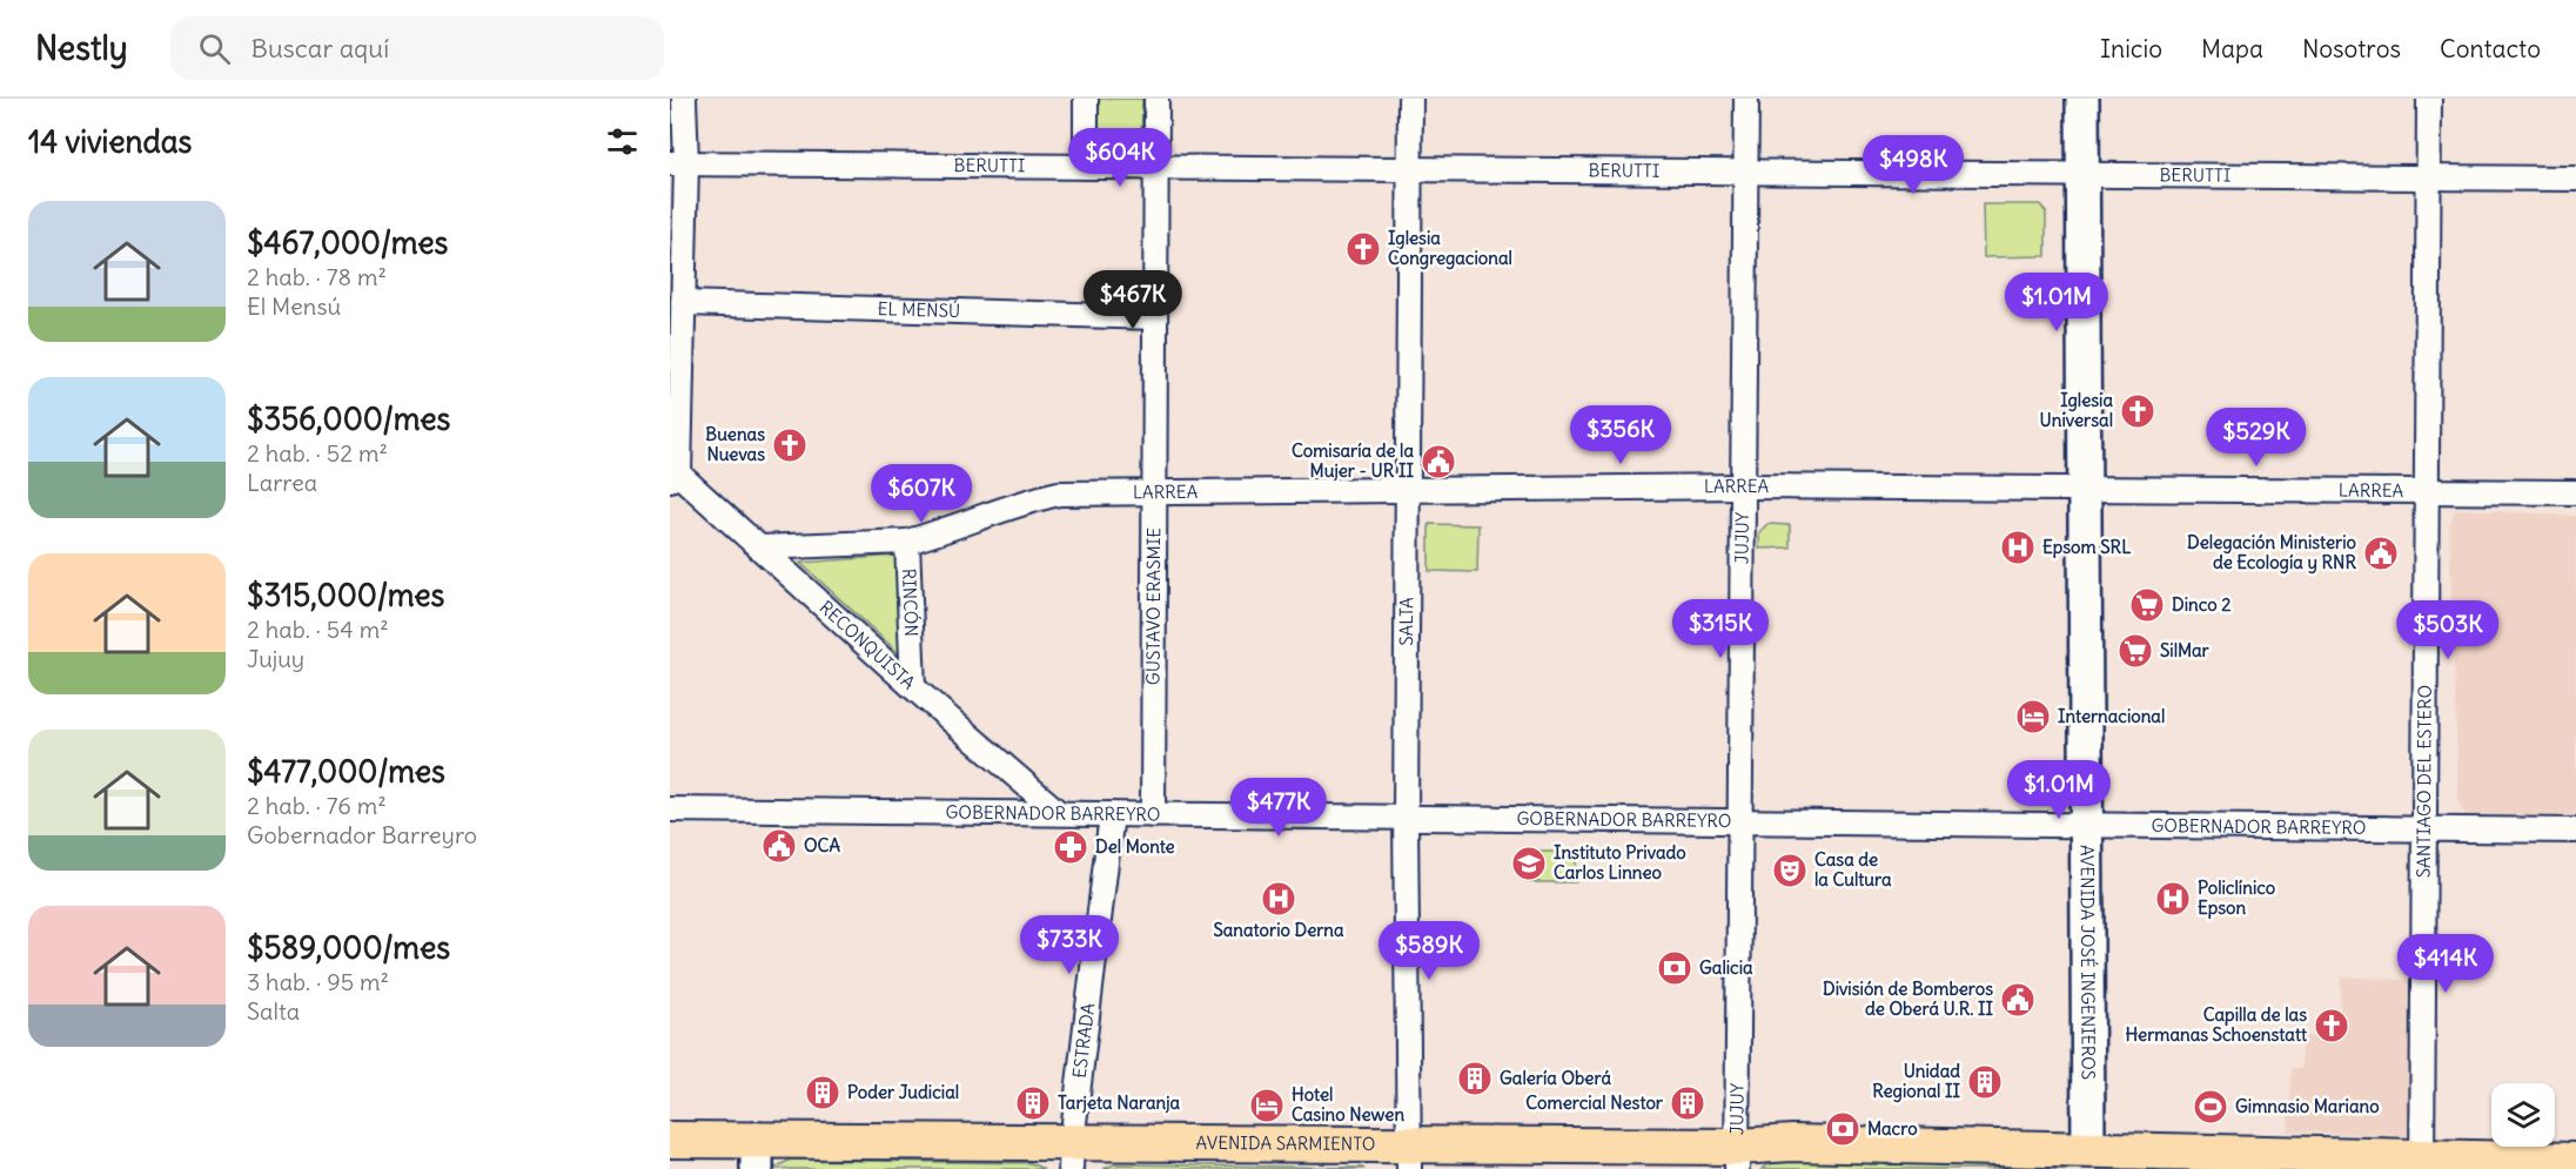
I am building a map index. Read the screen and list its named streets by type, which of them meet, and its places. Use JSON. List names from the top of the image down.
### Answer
{
  "streets": {
    "main road": ["AVENIDA JOSÉ INGENIEROS", "AVENIDA SARMIENTO"],
    "street": [
      "BERUTTI",
      "EL MENSÚ",
      "LARREA",
      "JUJUY",
      "RINCÓN",
      "GUSTAVO ERASMIE",
      "SALTA",
      "RECONQUISTA",
      "SANTIAGO DEL ESTERO",
      "GOBERNADOR BARREYRO",
      "ESTRADA"
    ]
  },
  "crossings": [
    ["BERUTTI", "JUJUY"],
    ["BERUTTI", "GUSTAVO ERASMIE"],
    ["BERUTTI", "SALTA"],
    ["BERUTTI", "SANTIAGO DEL ESTERO"],
    ["BERUTTI", "AVENIDA JOSÉ INGENIEROS"],
    ["EL MENSÚ", "GUSTAVO ERASMIE"],
    ["LARREA", "JUJUY"],
    ["LARREA", "RINCÓN"],
    ["LARREA", "GUSTAVO ERASMIE"],
    ["LARREA", "SALTA"],
    ["LARREA", "SANTIAGO DEL ESTERO"],
    ["LARREA", "AVENIDA JOSÉ INGENIEROS"],
    ["JUJUY", "GOBERNADOR BARREYRO"],
    ["JUJUY", "AVENIDA SARMIENTO"],
    ["RINCÓN", "RECONQUISTA"],
    ["GUSTAVO ERASMIE", "GOBERNADOR BARREYRO"],
    ["SALTA", "GOBERNADOR BARREYRO"],
    ["SALTA", "AVENIDA SARMIENTO"],
    ["RECONQUISTA", "GOBERNADOR BARREYRO"],
    ["SANTIAGO DEL ESTERO", "GOBERNADOR BARREYRO"],
    ["SANTIAGO DEL ESTERO", "AVENIDA SARMIENTO"],
    ["GOBERNADOR BARREYRO", "AVENIDA JOSÉ INGENIEROS"],
    ["GOBERNADOR BARREYRO", "ESTRADA"],
    ["AVENIDA JOSÉ INGENIEROS", "AVENIDA SARMIENTO"],
    ["ESTRADA", "AVENIDA SARMIENTO"]
  ],
  "places": {
    "church": [
      "Iglesia Congregacional",
      "Iglesia Universal",
      "Buenas Nuevas",
      "Capilla de las Hermanas Schoenstatt"
    ],
    "public building": [
      "Comisaría de la Mujer - UR II",
      "Delegación Ministerio de Ecología y RNR",
      "OCA",
      "División de Bomberos de Oberá U.R. II"
    ],
    "hospital": ["Epsom SRL", "Sanatorio Derna", "Policlínico Epson"],
    "supermarket": ["Dinco 2", "SilMar"],
    "hotel": ["Internacional", "Hotel Casino Newen"],
    "pharmacy": ["Del Monte"],
    "school or university": ["Instituto Privado Carlos Linneo"],
    "theatre": ["Casa de la Cultura"],
    "bank": ["Galicia", "Macro"],
    "building": [
      "Galería Oberá",
      "Unidad Regional II",
      "Poder Judicial",
      "Tarjeta Naranja",
      "Comercial Nestor"
    ],
    "sports": ["Gimnasio Mariano"]
  },
  "page": {
    "header": "Nestly",
    "search": "Buscar aquí",
    "nav": [
      "Inicio",
      "Mapa",
      "Nosotros",
      "Contacto"
    ],
    "heading": "14 viviendas",
    "price": [
      "$604K",
      "$498K",
      "$467K",
      "$1.01M",
      "$356K",
      "$529K",
      "$607K",
      "$315K",
      "$503K",
      "$1.01M",
      "$477K",
      "$733K",
      "$589K",
      "$414K"
    ],
    "list": [
      {
        "name": "$467,000/mes",
        "note": "2 hab. · 78 m² · El Mensú"
      },
      {
        "name": "$356,000/mes",
        "note": "2 hab. · 52 m² · Larrea"
      },
      {
        "name": "$315,000/mes",
        "note": "2 hab. · 54 m² · Jujuy"
      },
      {
        "name": "$477,000/mes",
        "note": "2 hab. · 76 m² · Gobernador Barreyro"
      },
      {
        "name": "$589,000/mes",
        "note": "3 hab. · 95 m² · Salta"
      }
    ]
  }
}
